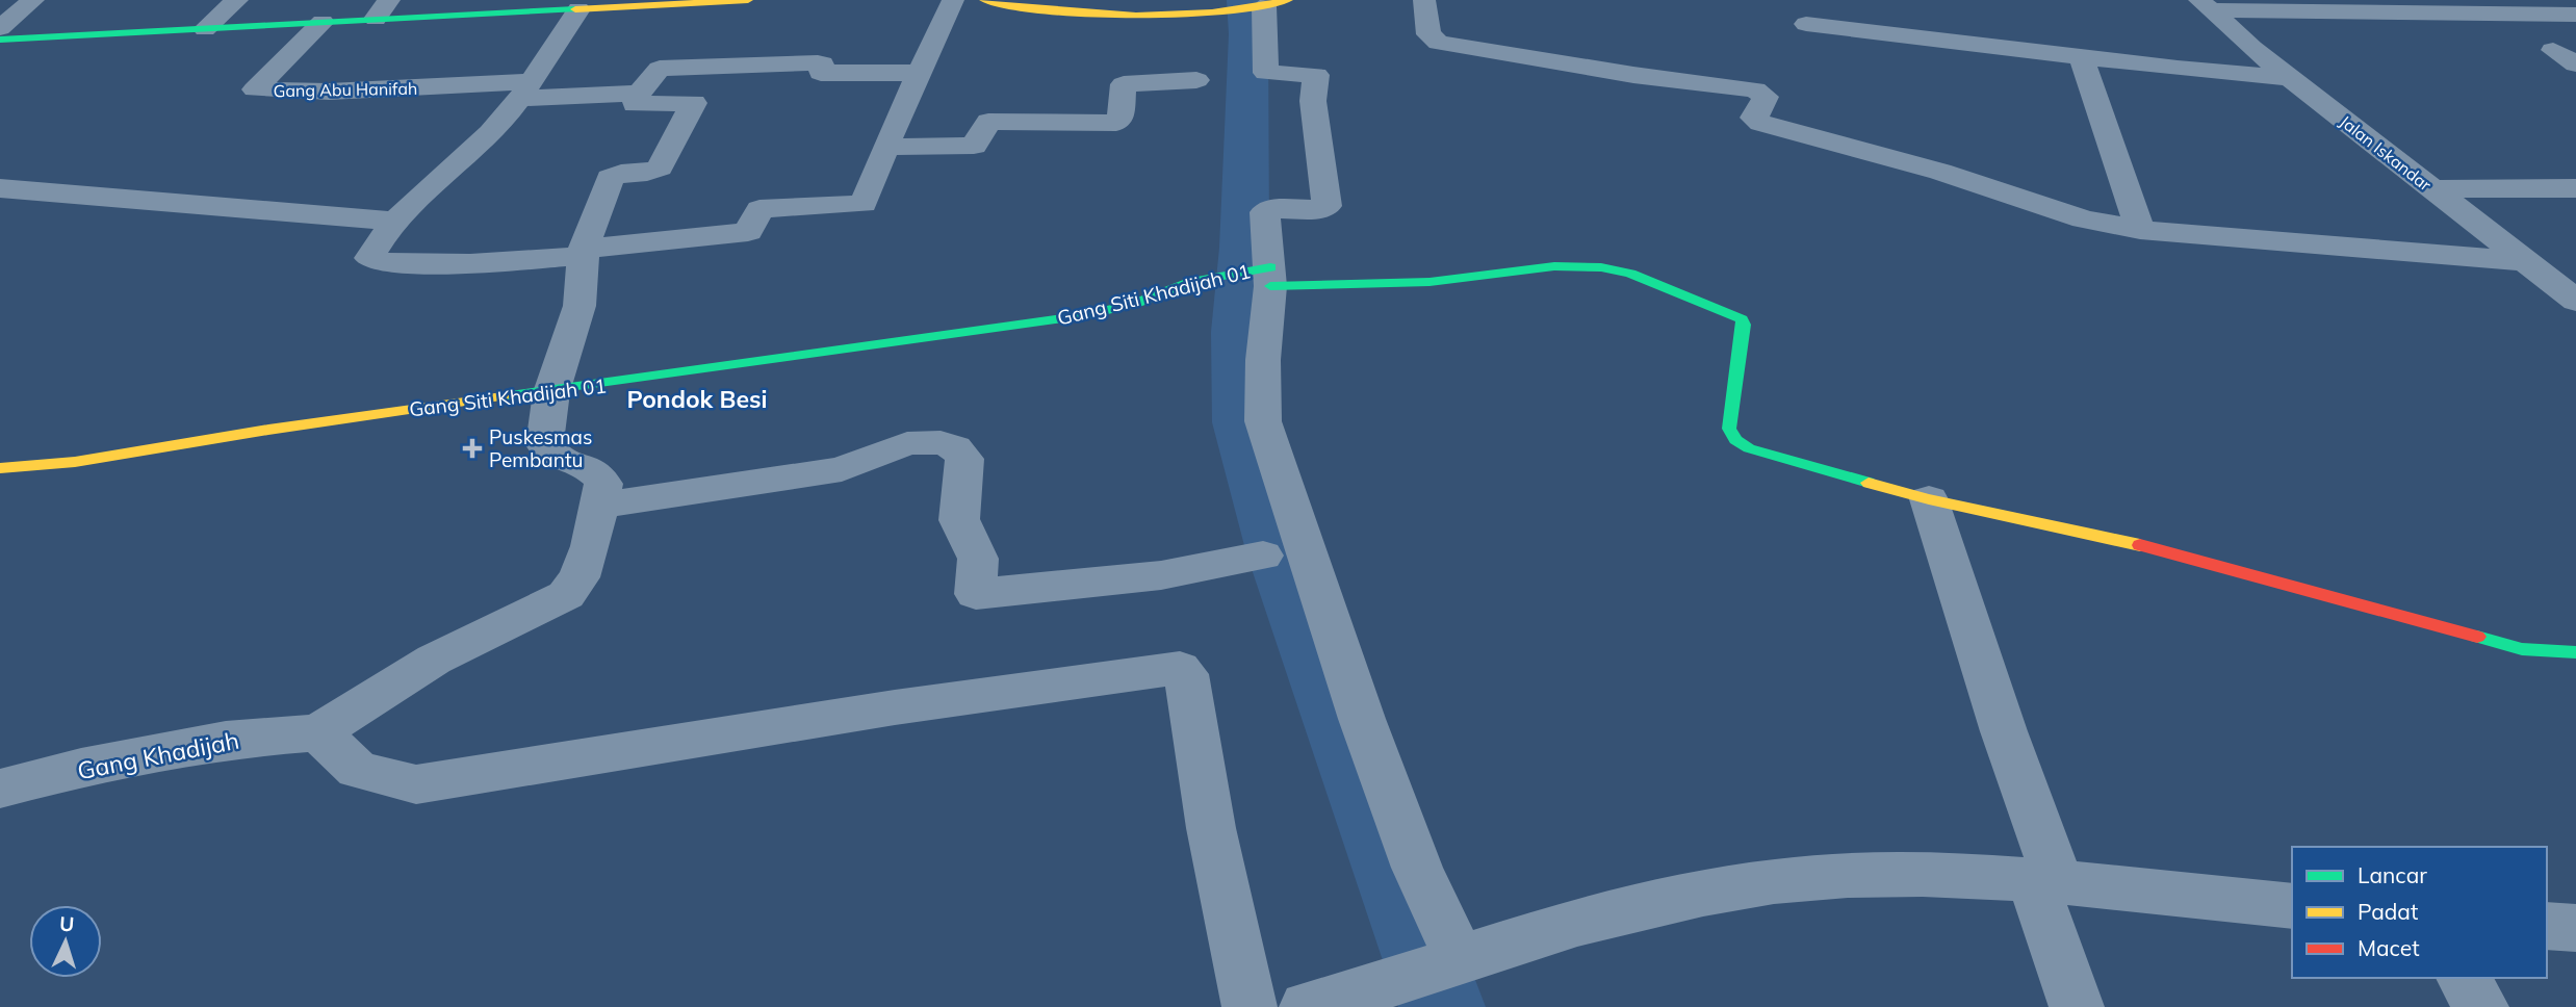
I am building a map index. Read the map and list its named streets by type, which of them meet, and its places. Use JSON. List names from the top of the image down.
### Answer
{
  "streets": {
    "street": [
      "Gang Abu Hanifah",
      "Jalan Iskandar",
      "Gang Siti Khadijah 01",
      "Gang Khadijah"
    ]
  },
  "districts": ["Pondok Besi"],
  "places": {
    "health": ["Puskesmas Pembantu"]
  },
  "legend": ["Lancar", "Padat", "Macet"],
  "north": "top"
}
